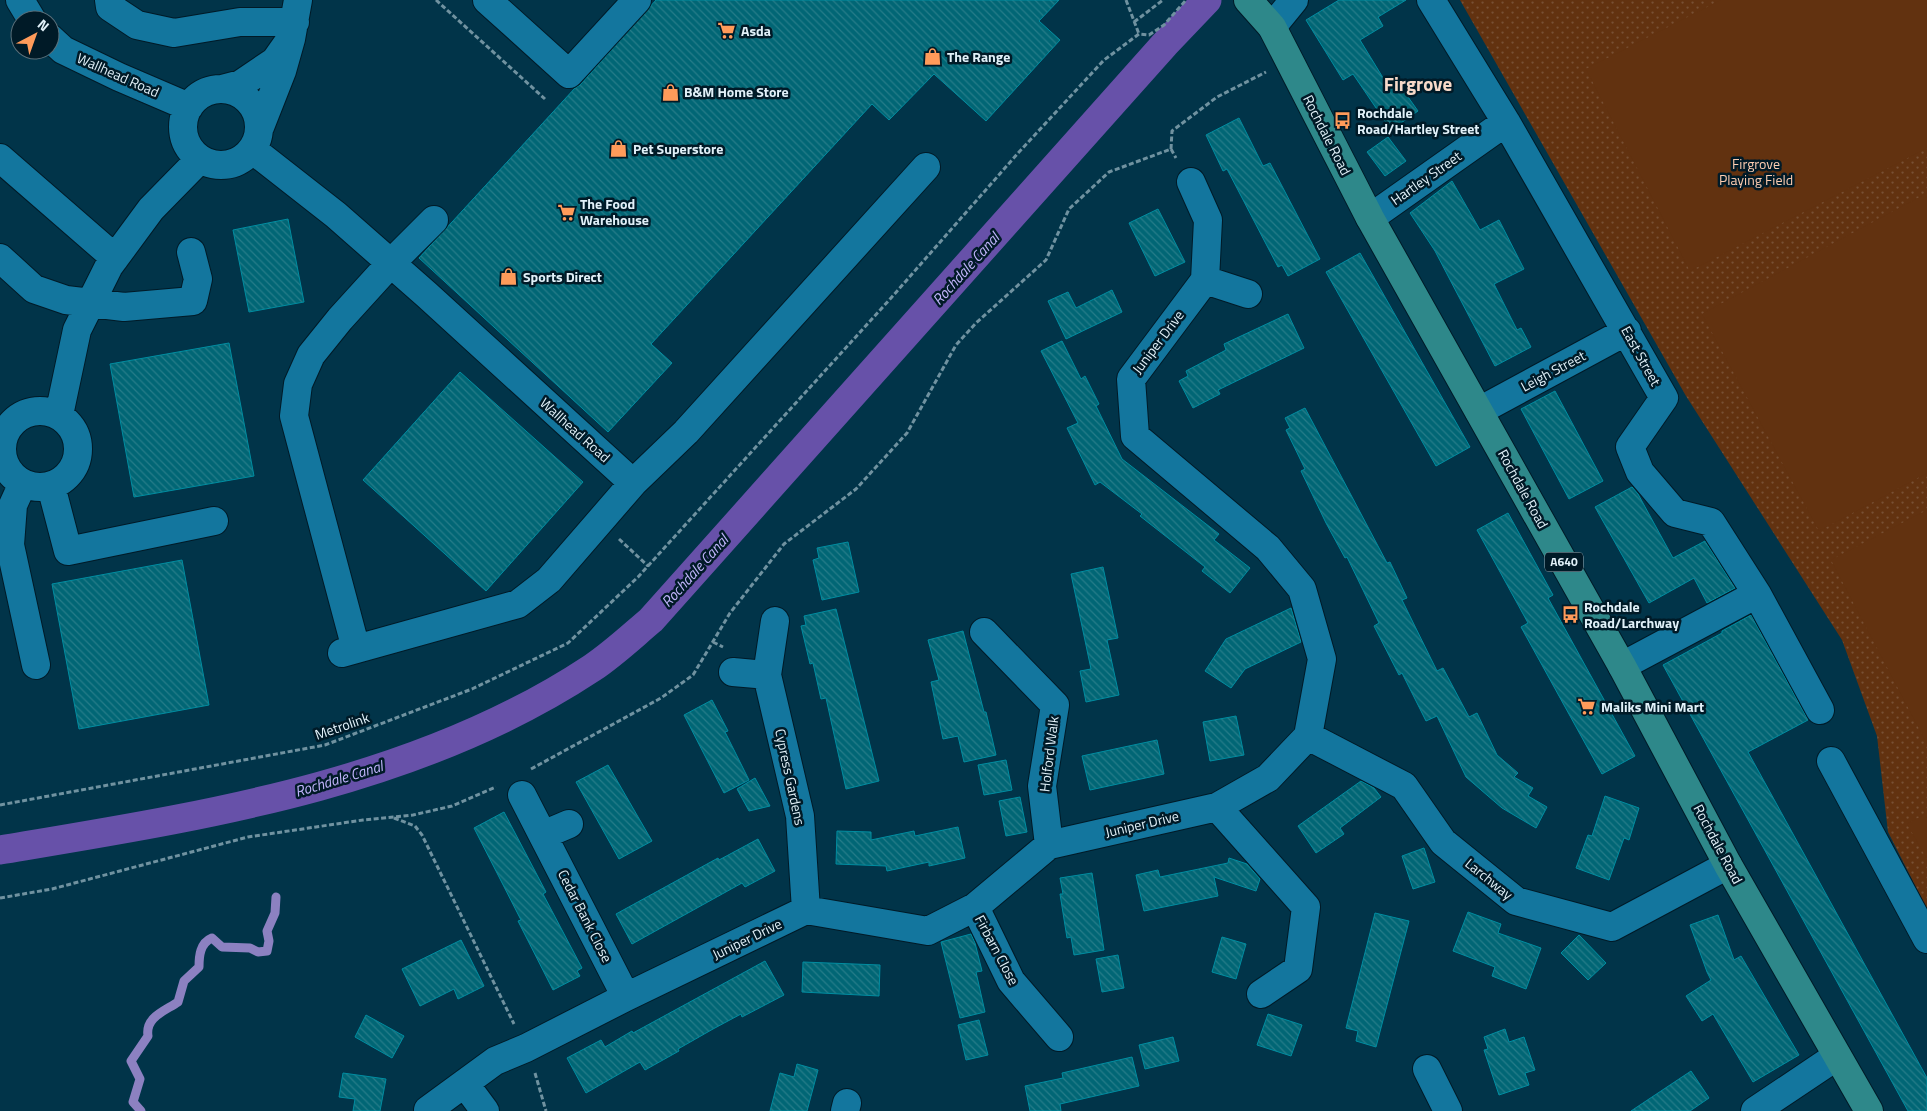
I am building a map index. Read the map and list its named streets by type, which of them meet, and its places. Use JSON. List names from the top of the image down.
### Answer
{
  "streets": {
    "main road": ["Rochdale Road", "A640"],
    "street": [
      "Wallhead Road",
      "Hartley Street",
      "Juniper Drive",
      "East Street",
      "Leigh Street",
      "Holford Walk",
      "Cypress Gardens",
      "Larchway",
      "Cedar Bank Close",
      "Firbarn Close"
    ],
    "path": ["Metrolink"]
  },
  "crossings": [
    ["Rochdale Road", "Hartley Street"],
    ["Rochdale Road", "Leigh Street"],
    ["Rochdale Road", "Larchway"],
    ["Hartley Street", "East Street"],
    ["Juniper Drive", "Holford Walk"],
    ["Juniper Drive", "Cypress Gardens"],
    ["Juniper Drive", "Larchway"],
    ["Juniper Drive", "Cedar Bank Close"],
    ["Juniper Drive", "Firbarn Close"],
    ["East Street", "Leigh Street"]
  ],
  "districts": ["Firgrove"],
  "water": ["Rochdale Canal"],
  "parks": ["Firgrove Playing Field"],
  "places": {
    "supermarket": ["Asda", "The Food Warehouse", "Maliks Mini Mart"],
    "shop": [
      "The Range",
      "B&M Home Store",
      "Pet Superstore",
      "Sports Direct"
    ],
    "bus stop": ["Rochdale Road/Hartley Street", "Rochdale Road/Larchway"]
  },
  "north": "top right"
}
